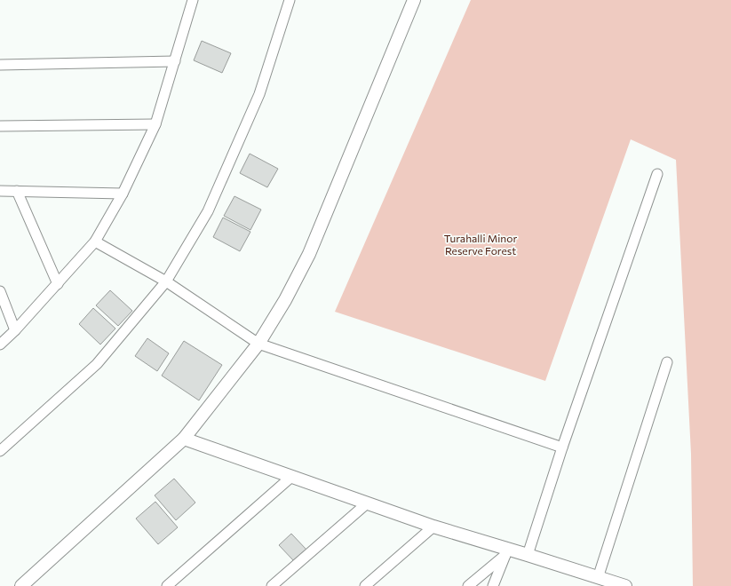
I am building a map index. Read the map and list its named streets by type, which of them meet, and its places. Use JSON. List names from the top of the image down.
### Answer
{
  "parks": ["Turahalli Minor Reserve Forest"]
}
